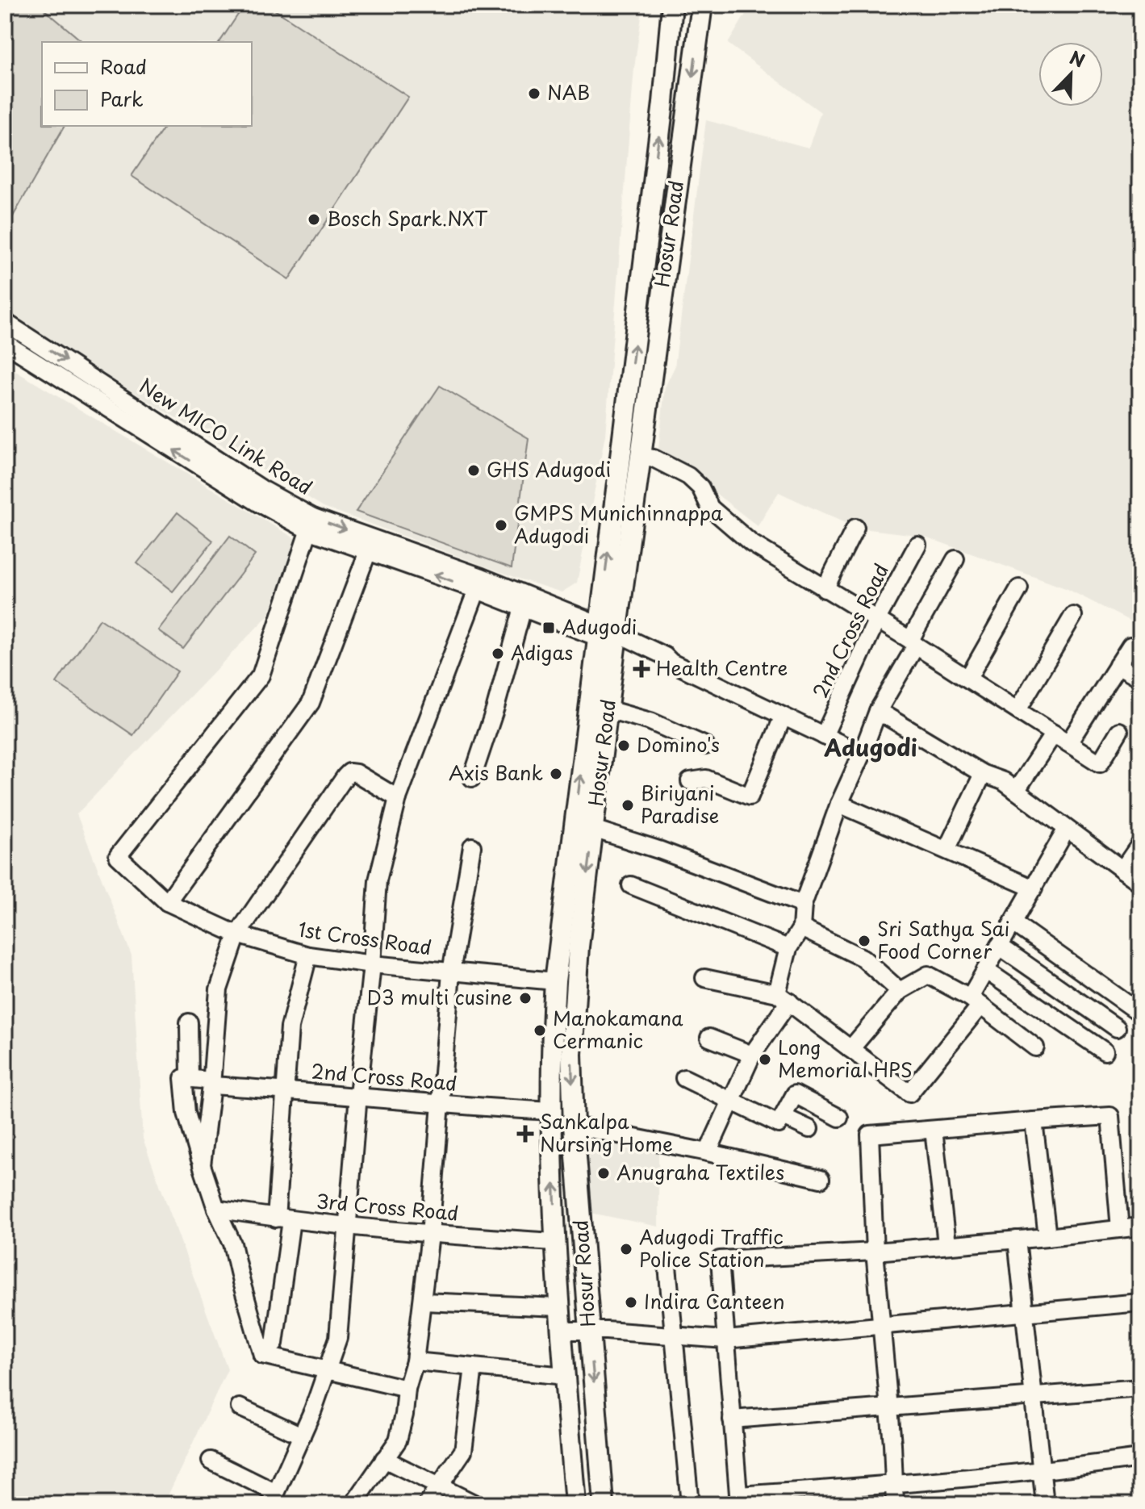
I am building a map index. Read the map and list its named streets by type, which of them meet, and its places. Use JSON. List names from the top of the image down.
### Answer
{
  "streets": {
    "main road": ["Hosur Road"],
    "street": [
      "New MICO Link Road",
      "2nd Cross Road",
      "1st Cross Road",
      "3rd Cross Road"
    ]
  },
  "crossings": [
    ["Hosur Road", "New MICO Link Road"],
    ["Hosur Road", "2nd Cross Road"],
    ["Hosur Road", "1st Cross Road"],
    ["Hosur Road", "3rd Cross Road"],
    ["New MICO Link Road", "1st Cross Road"]
  ],
  "districts": ["Adugodi"],
  "places": {
    "other": [
      "NAB",
      "Bosch Spark.NXT",
      "GHS Adugodi",
      "GMPS Munichinnappa Adugodi",
      "Adigas",
      "Domino's",
      "Axis Bank",
      "Biriyani Paradise",
      "Sri Sathya Sai Food Corner",
      "D3 multi cusine",
      "Manokamana Cermanic",
      "Long Memorial HPS",
      "Anugraha Textiles",
      "Adugodi Traffic Police Station",
      "Indira Canteen"
    ],
    "transit": ["Adugodi"],
    "health": ["Health Centre", "Sankalpa Nursing Home"]
  },
  "legend": ["Road", "Park"],
  "north": "top right"
}
